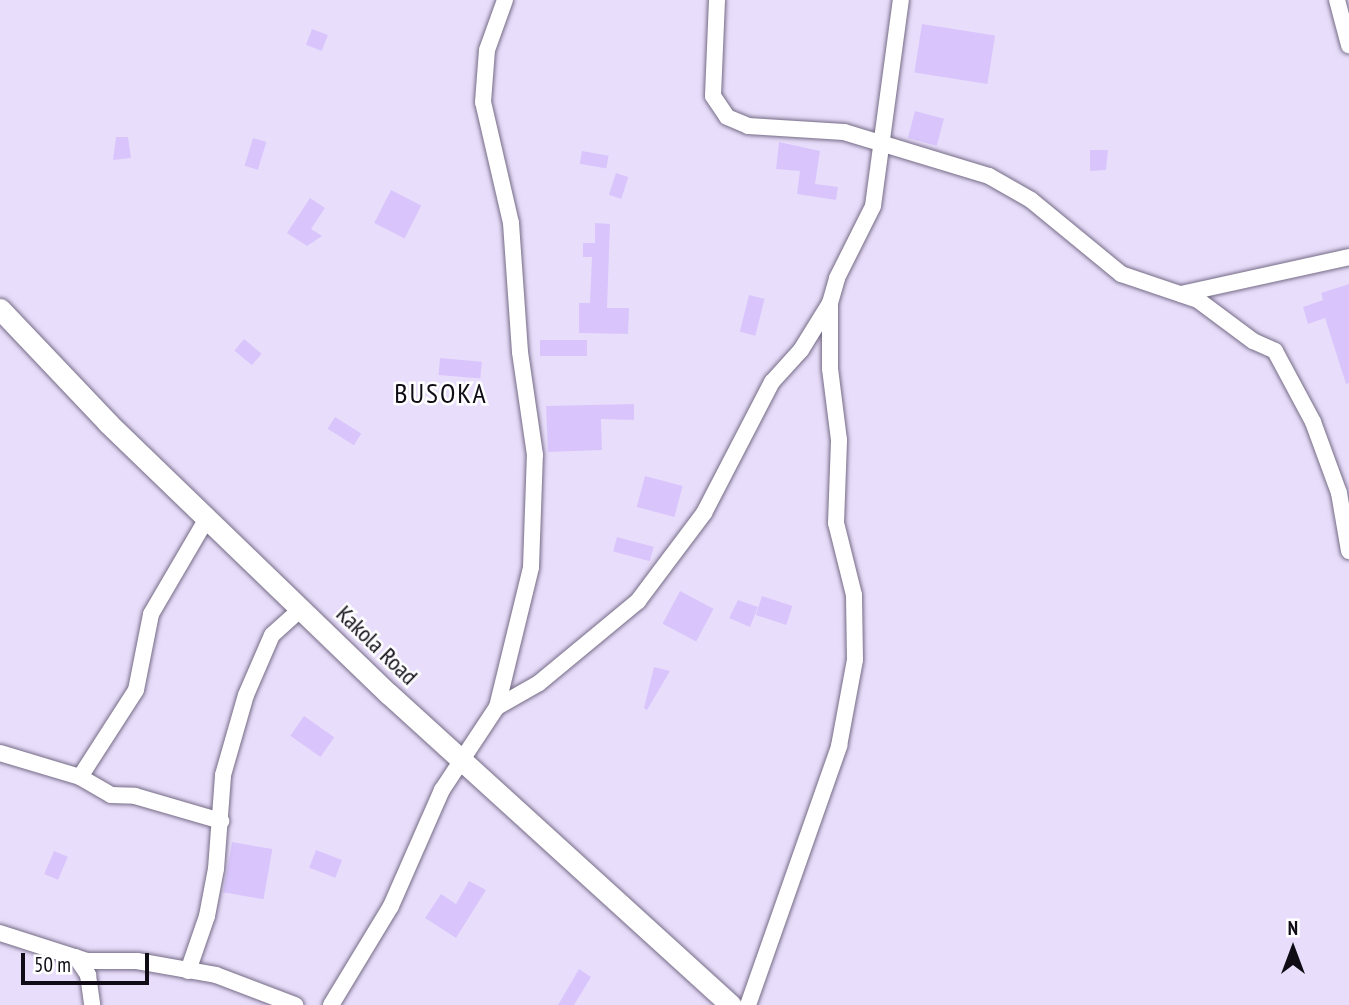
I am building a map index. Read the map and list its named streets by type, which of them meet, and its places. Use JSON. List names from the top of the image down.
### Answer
{
  "streets": {
    "main road": ["Kakola Road"]
  },
  "districts": ["BUSOKA"],
  "scale_bar": "50 m",
  "north": "top"
}
